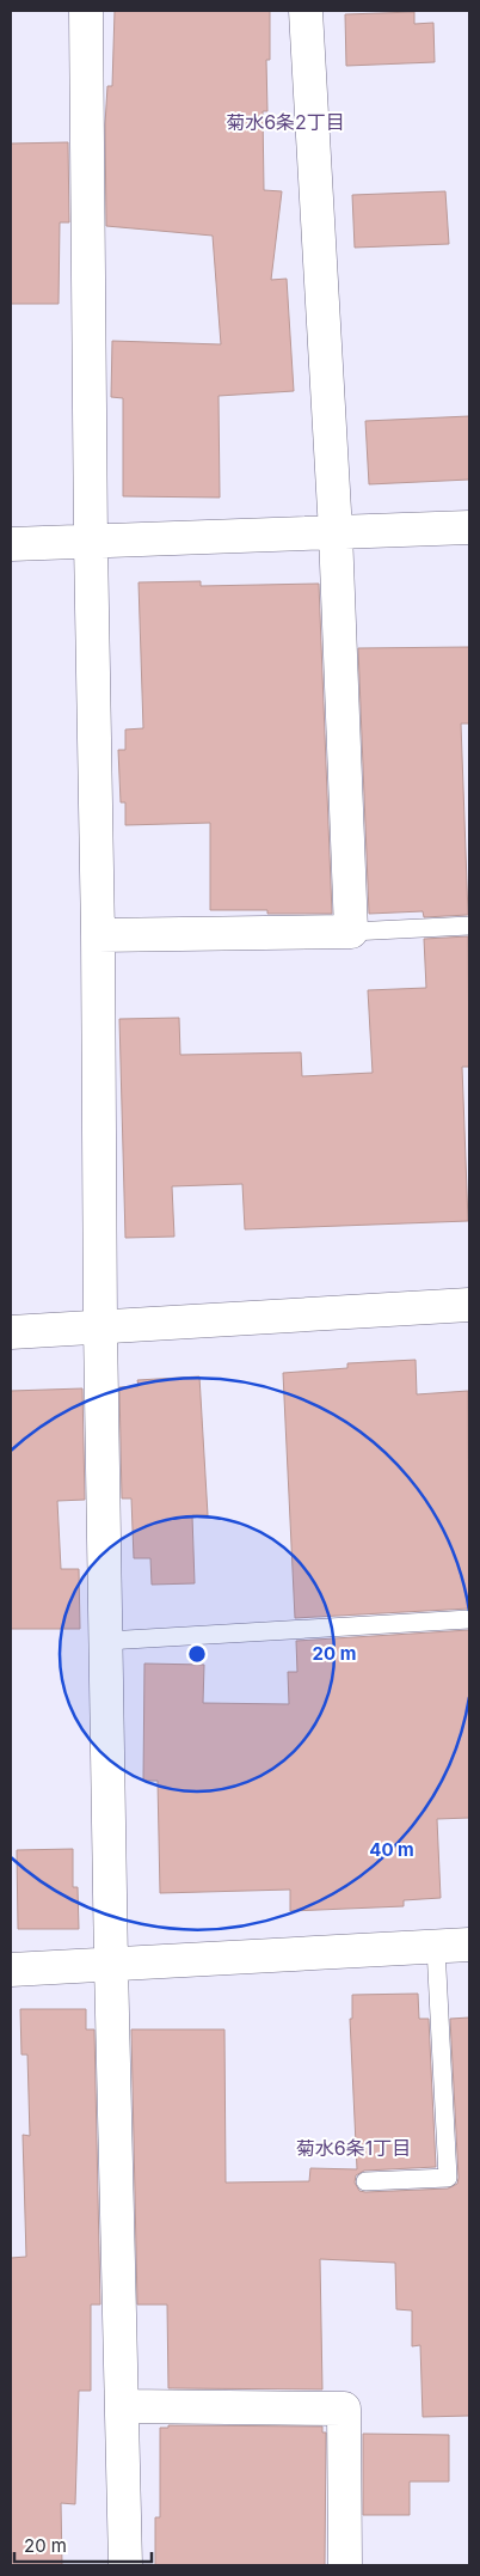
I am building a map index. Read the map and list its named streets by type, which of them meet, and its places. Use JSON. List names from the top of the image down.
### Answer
{
  "districts": ["菊水6条2丁目", "菊水6条1丁目"],
  "scale_bar": "20 m",
  "rings": ["20 m", "40 m"]
}
